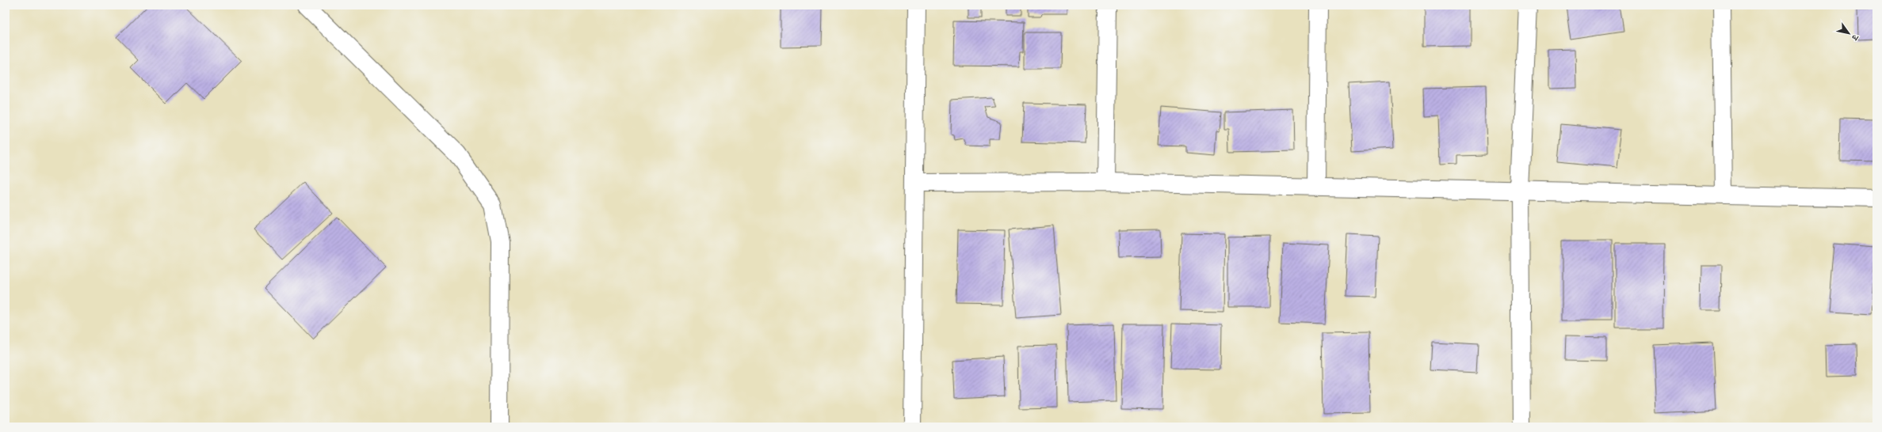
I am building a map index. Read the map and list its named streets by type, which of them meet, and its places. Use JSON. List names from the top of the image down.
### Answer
{
  "north": "bottom right"
}
